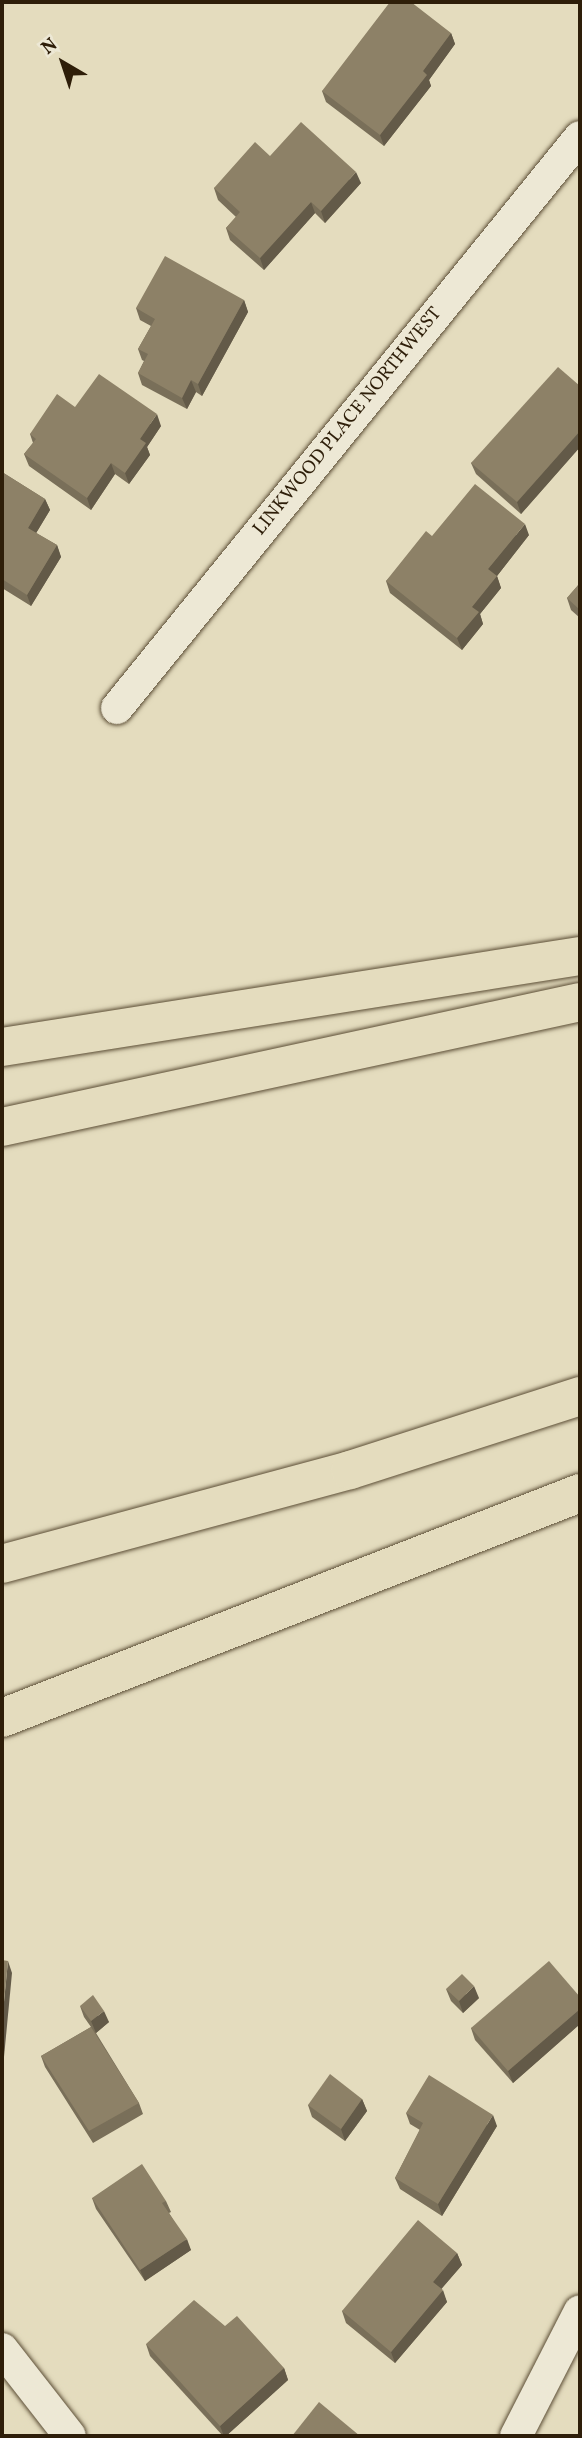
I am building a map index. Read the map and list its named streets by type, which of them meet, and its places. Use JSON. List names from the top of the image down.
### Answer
{
  "streets": {
    "street": ["LINKWOOD PLACE NORTHWEST"]
  },
  "north": "top left"
}
